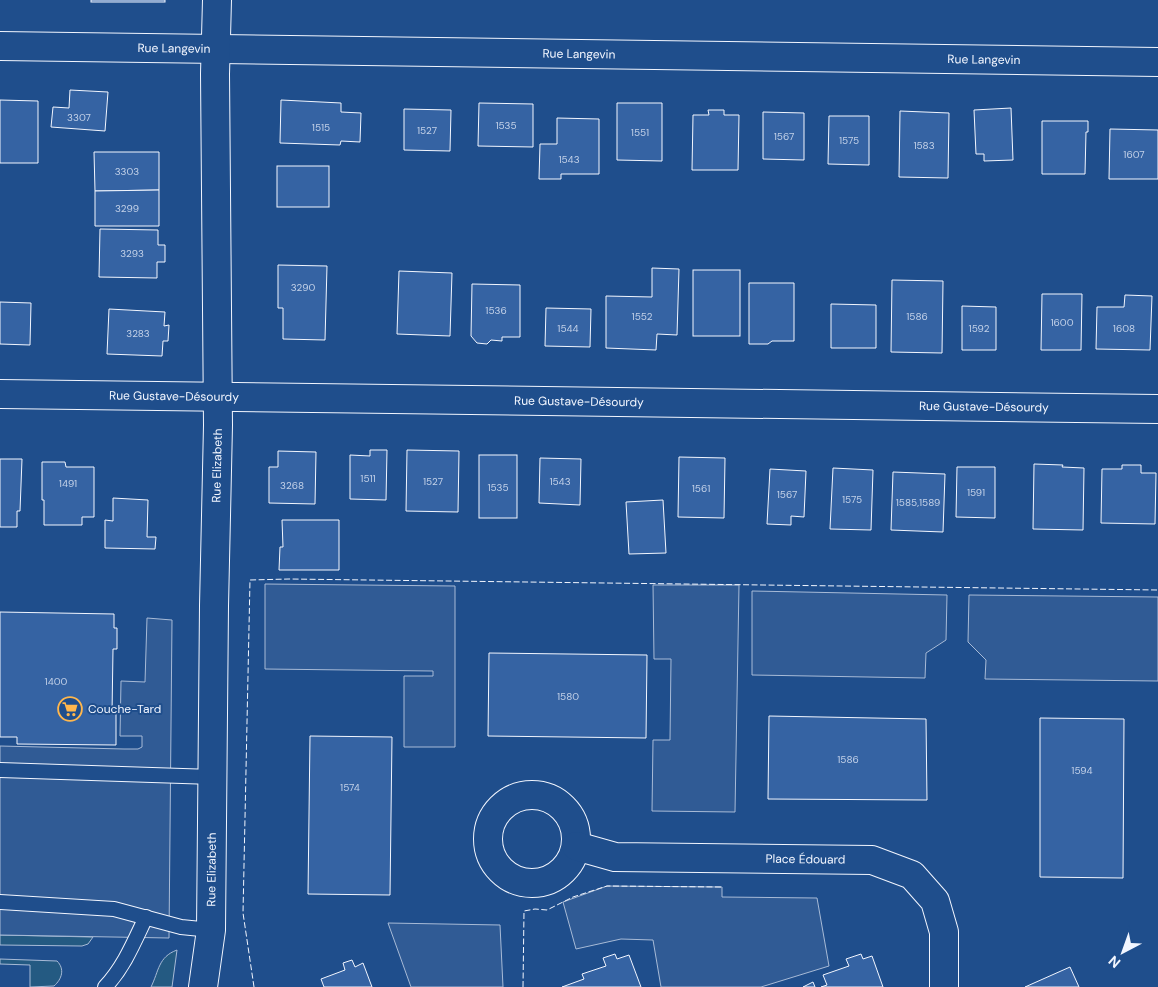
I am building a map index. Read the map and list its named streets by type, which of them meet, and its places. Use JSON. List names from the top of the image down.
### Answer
{
  "streets": {
    "street": [
      "Rue Langevin",
      "Rue Gustave-Désourdy",
      "Rue Elizabeth",
      "Place Édouard"
    ]
  },
  "crossings": [
    ["Rue Langevin", "Rue Elizabeth"],
    ["Rue Gustave-Désourdy", "Rue Elizabeth"]
  ],
  "places": {
    "supermarket": ["Couche-Tard"]
  },
  "house_numbers": [
    "3307",
    "1535",
    "1515",
    "1527",
    "1551",
    "1567",
    "1575",
    "1583",
    "1607",
    "1543",
    "3303",
    "3299",
    "3293",
    "3290",
    "1536",
    "1552",
    "1586",
    "1600",
    "1544",
    "1592",
    "1608",
    "3283",
    "1511",
    "1527",
    "1543",
    "1491",
    "3268",
    "1535",
    "1561",
    "1591",
    "1567",
    "1575",
    "1585,1589",
    "1400",
    "1580",
    "1586",
    "1594",
    "1574"
  ],
  "north": "bottom left"
}
